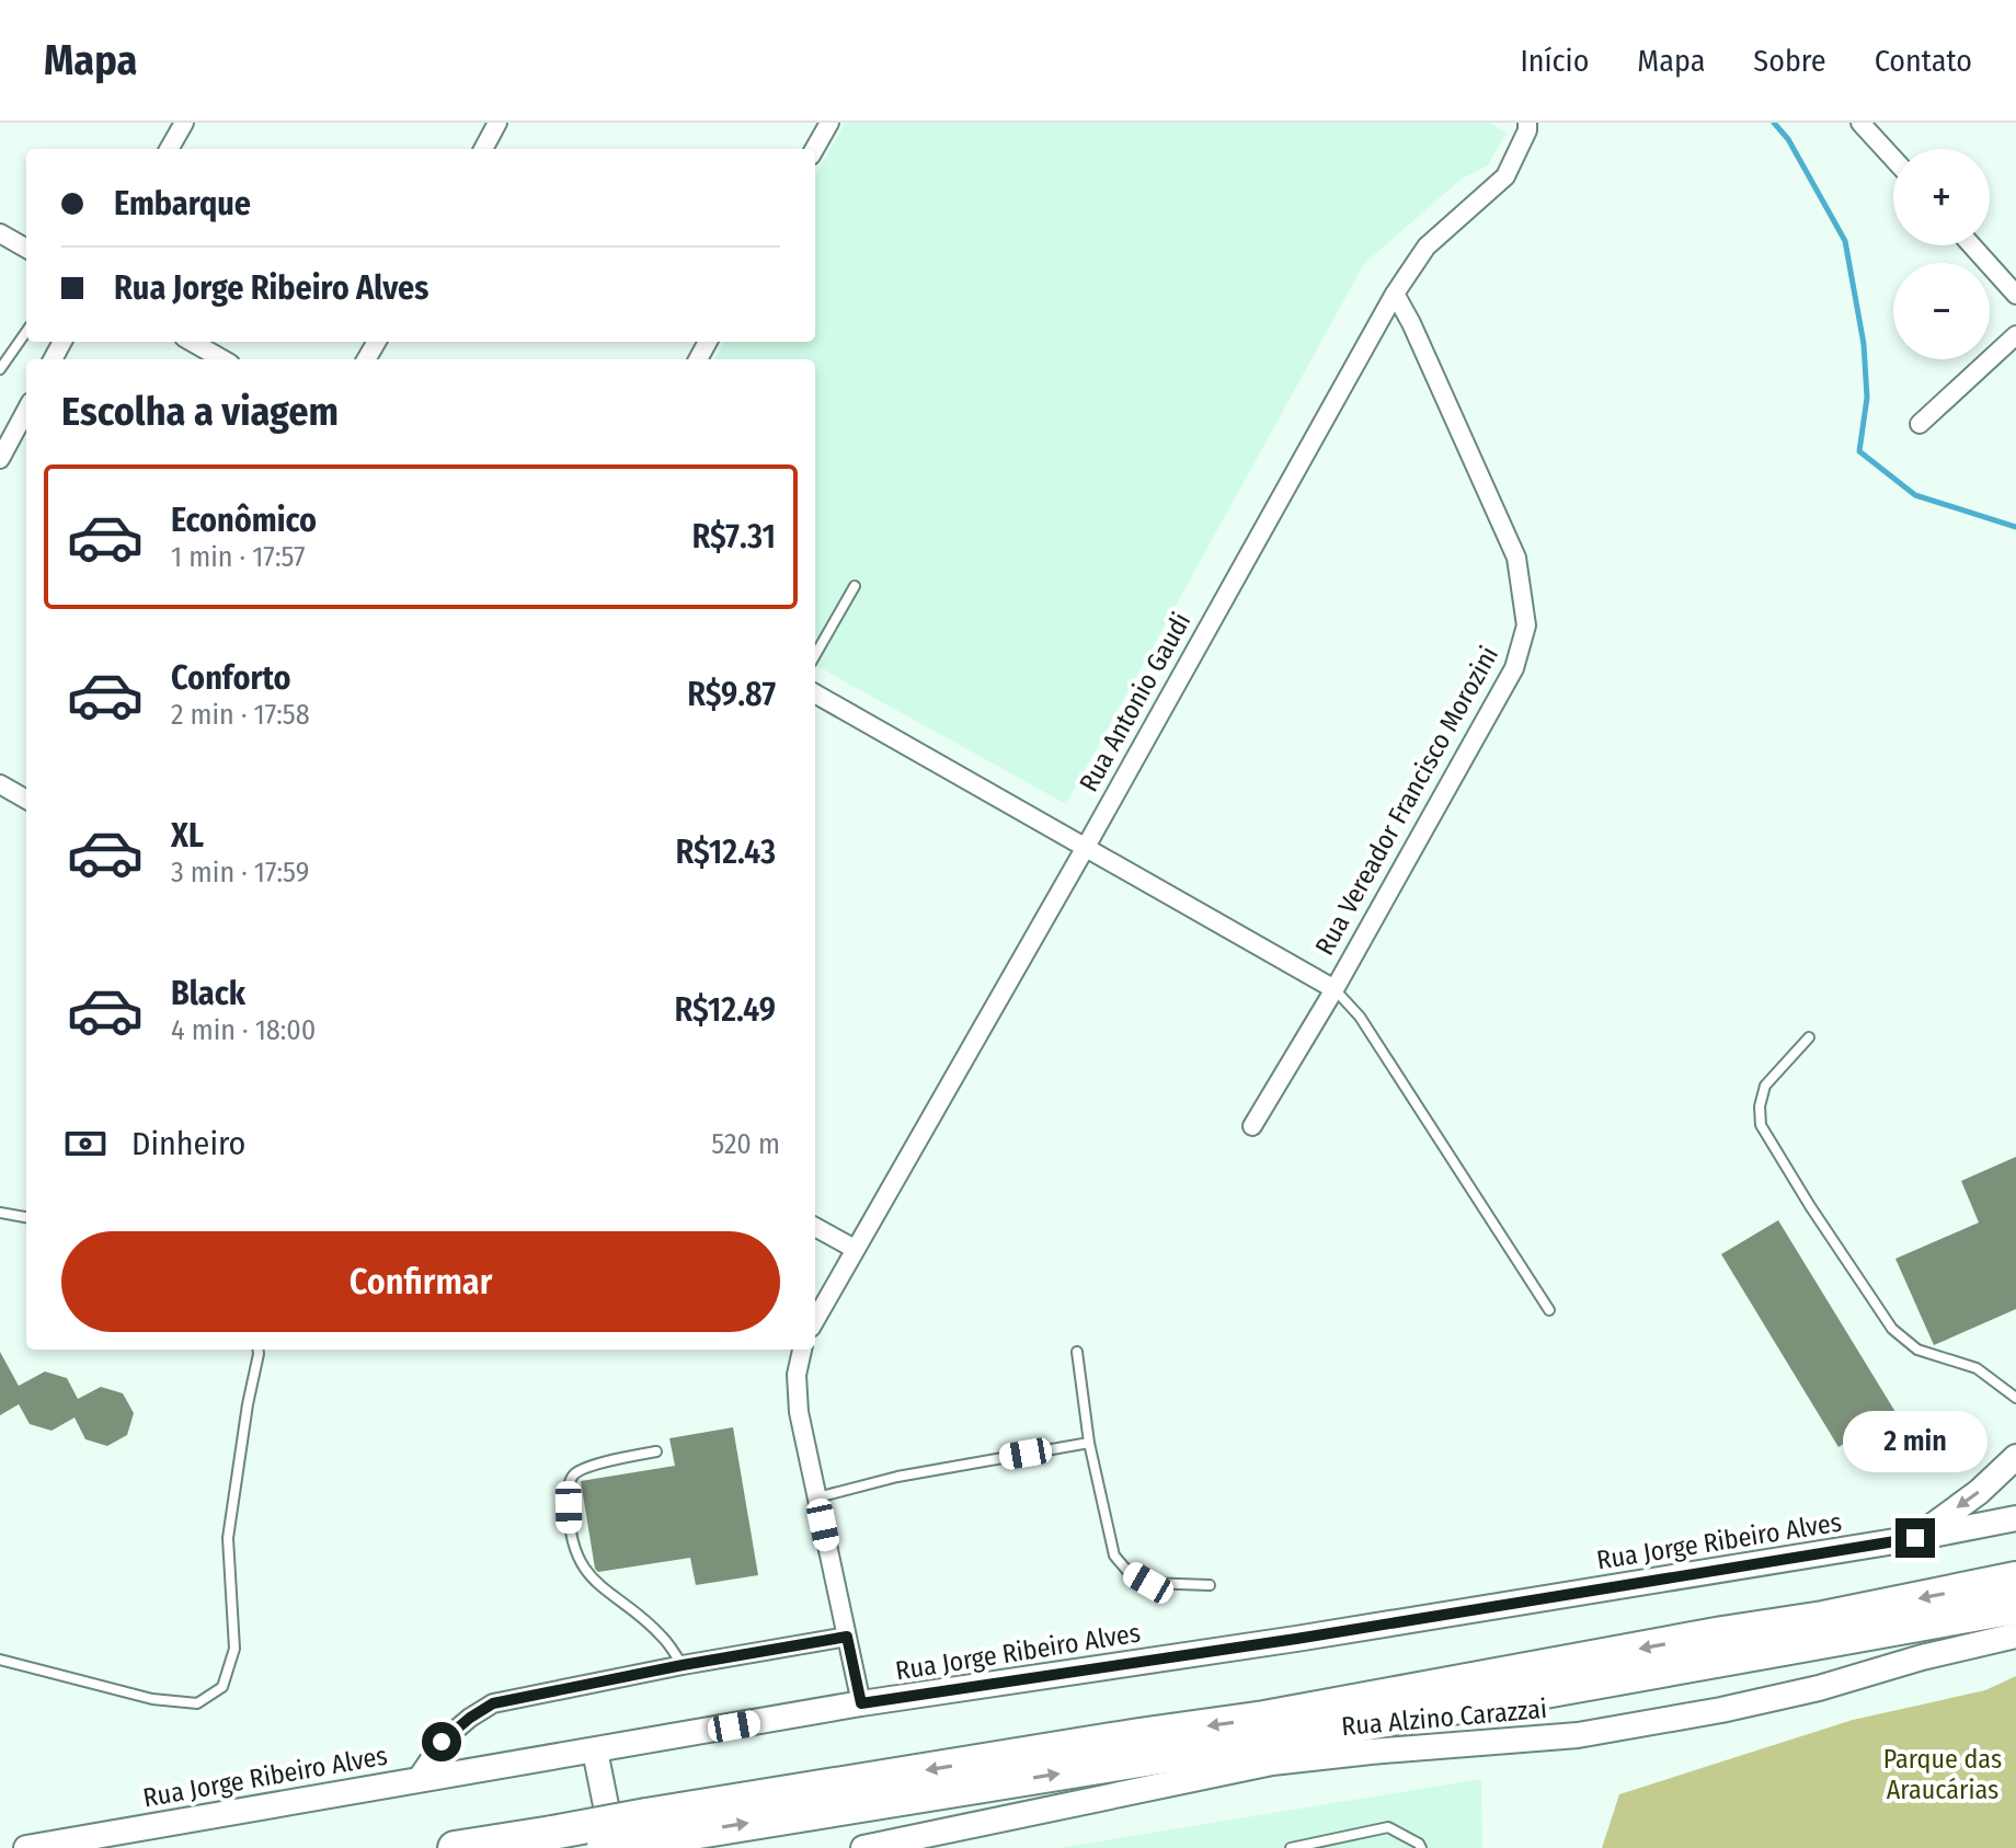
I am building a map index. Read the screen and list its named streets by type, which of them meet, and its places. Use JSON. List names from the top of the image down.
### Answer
{
  "streets": {
    "main road": ["Rua Jorge Ribeiro Alves", "Rua Alzino Carazzai"],
    "street": ["Rua Antonio Gaudi", "Rua Vereador Francisco Morozini"]
  },
  "crossings": [
    ["Rua Antonio Gaudi", "Rua Vereador Francisco Morozini"]
  ],
  "parks": ["Parque das Araucárias"],
  "page": {
    "header": "Mapa",
    "nav": [
      "Início",
      "Mapa",
      "Sobre",
      "Contato"
    ],
    "map_buttons": ["+", "−"],
    "banner": ["Embarque", "Rua Jorge Ribeiro Alves"],
    "heading": "Escolha a viagem",
    "list": [
      {
        "name": "Econômico",
        "note": "1 min · 17:57",
        "value": "R$7.31"
      },
      {
        "name": "Conforto",
        "note": "2 min · 17:58",
        "value": "R$9.87"
      },
      {
        "name": "XL",
        "note": "3 min · 17:59",
        "value": "R$12.43"
      },
      {
        "name": "Black",
        "note": "4 min · 18:00",
        "value": "R$12.49"
      }
    ],
    "pay": ["Dinheiro", "520 m"],
    "buttons": "Confirmar",
    "bubble": "2 min"
  }
}
